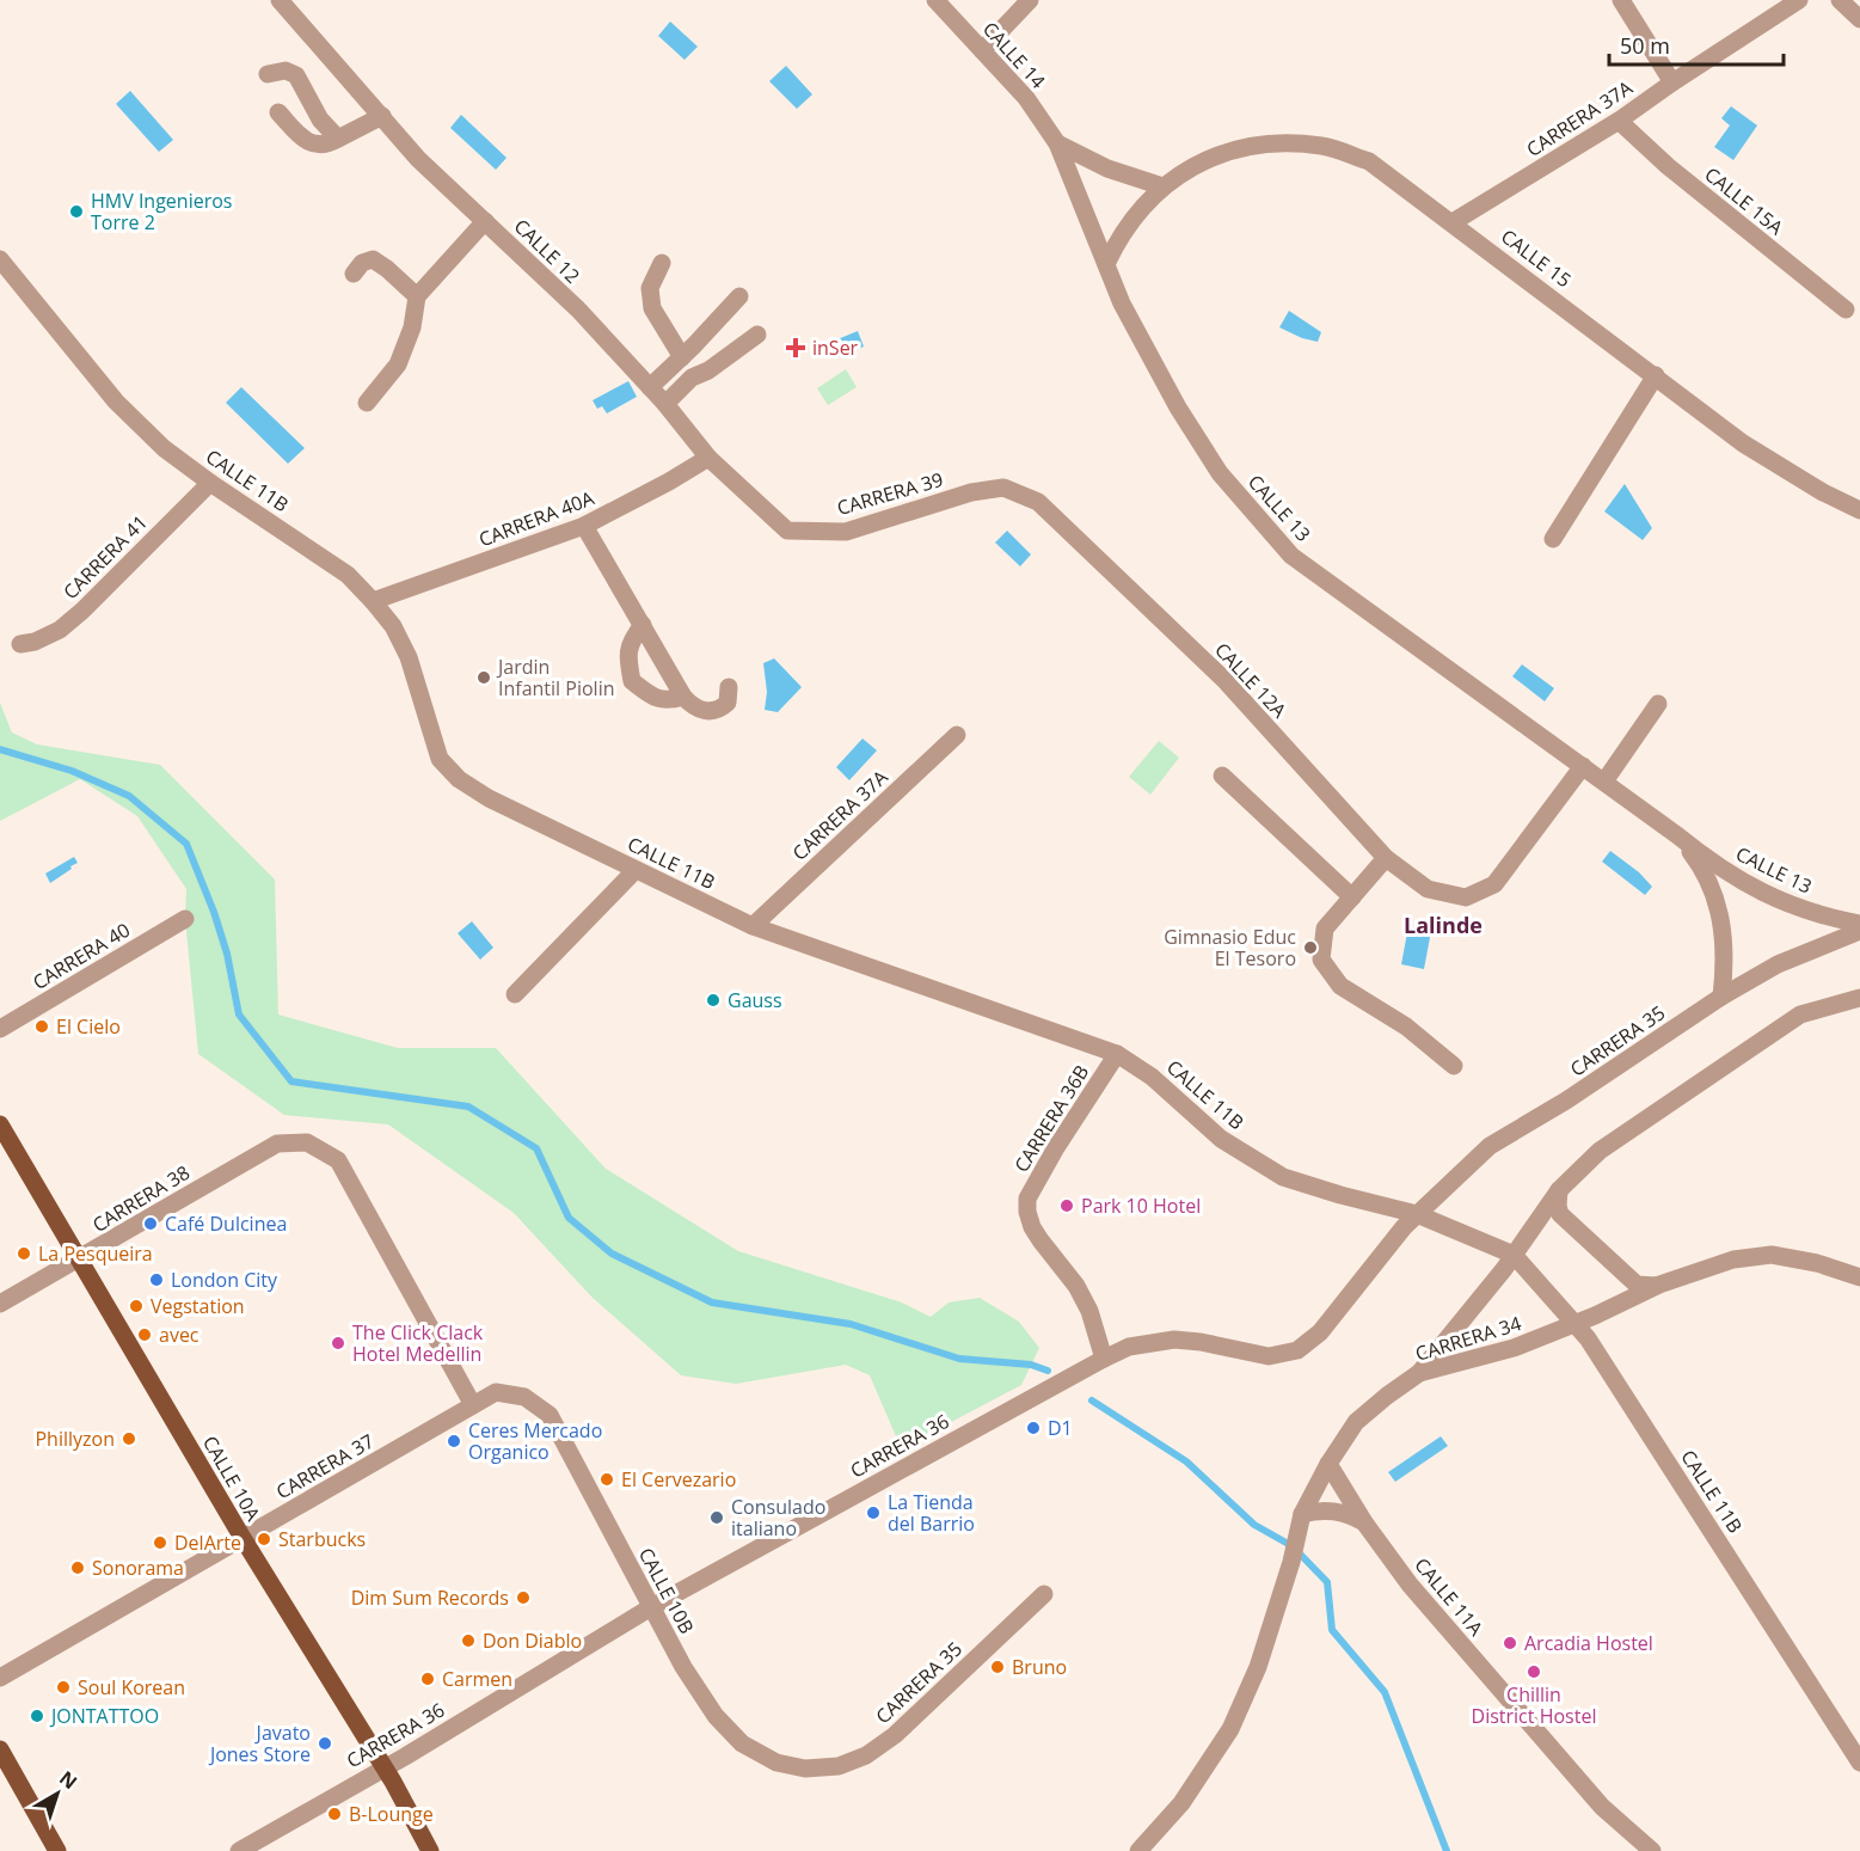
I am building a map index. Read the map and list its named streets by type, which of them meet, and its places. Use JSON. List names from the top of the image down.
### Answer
{
  "streets": {
    "main road": ["CALLE 10A"],
    "street": [
      "CALLE 14",
      "CARRERA 37A",
      "CALLE 15A",
      "CALLE 12",
      "CALLE 15",
      "CALLE 11B",
      "CARRERA 39",
      "CALLE 13",
      "CARRERA 40A",
      "CARRERA 41",
      "CALLE 12A",
      "CARRERA 40",
      "CARRERA 35",
      "CARRERA 36B",
      "CARRERA 38",
      "CARRERA 34",
      "CARRERA 36",
      "CARRERA 37",
      "CALLE 10B",
      "CALLE 11A"
    ]
  },
  "crossings": [
    ["CALLE 14", "CALLE 13"],
    ["CARRERA 37A", "CALLE 15A"],
    ["CARRERA 37A", "CALLE 15"],
    ["CARRERA 37A", "CALLE 11B"],
    ["CALLE 12", "CARRERA 39"],
    ["CALLE 12", "CARRERA 40A"],
    ["CALLE 15", "CALLE 13"],
    ["CALLE 11B", "CARRERA 40A"],
    ["CALLE 11B", "CARRERA 41"],
    ["CALLE 11B", "CARRERA 35"],
    ["CALLE 11B", "CARRERA 36B"],
    ["CALLE 11B", "CARRERA 34"],
    ["CALLE 11B", "CARRERA 36"],
    ["CARRERA 39", "CALLE 12A"],
    ["CALLE 13", "CALLE 12A"],
    ["CALLE 13", "CARRERA 35"],
    ["CARRERA 35", "CARRERA 36"],
    ["CARRERA 35", "CALLE 10B"],
    ["CARRERA 36B", "CARRERA 36"],
    ["CARRERA 38", "CARRERA 37"],
    ["CARRERA 38", "CALLE 10A"],
    ["CARRERA 34", "CALLE 11A"],
    ["CARRERA 36", "CALLE 10A"],
    ["CARRERA 36", "CALLE 10B"],
    ["CARRERA 37", "CALLE 10A"],
    ["CARRERA 37", "CALLE 10B"]
  ],
  "districts": ["Lalinde"],
  "places": {
    "other": [
      "HMV Ingenieros Torre 2",
      "Jardin Infantil Piolin",
      "Gimnasio Educ El Tesoro",
      "Gauss",
      "El Cielo",
      "Park 10 Hotel",
      "Café Dulcinea",
      "La Pesqueira",
      "London City",
      "Vegstation",
      "avec",
      "The Click Clack Hotel Medellin",
      "D1",
      "Phillyzon",
      "Ceres Mercado Organico",
      "El Cervezario",
      "La Tienda del Barrio",
      "Consulado italiano",
      "Starbucks",
      "DelArte",
      "Sonorama",
      "Dim Sum Records",
      "Don Diablo",
      "Arcadia Hostel",
      "Bruno",
      "Chillin District Hostel",
      "Carmen",
      "Soul Korean",
      "JONTATTOO",
      "Javato Jones Store",
      "B-Lounge"
    ],
    "health": ["inSer"]
  },
  "scale_bar": "50 m",
  "north": "top right"
}
